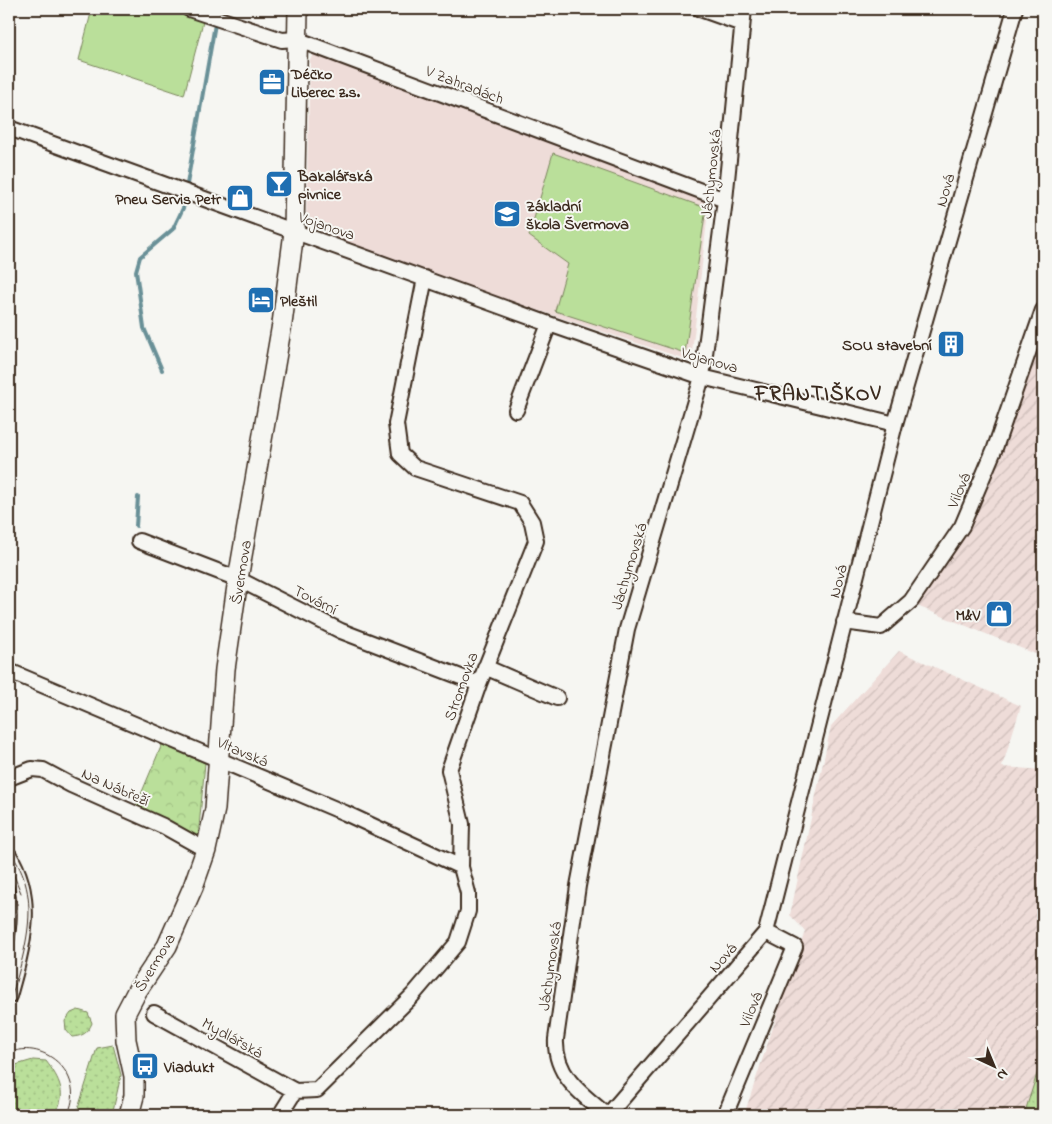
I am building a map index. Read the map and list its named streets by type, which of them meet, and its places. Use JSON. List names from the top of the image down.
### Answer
{
  "streets": {
    "street": [
      "V Zahradách",
      "Jáchymovská",
      "Nová",
      "Vojanova",
      "Vilová",
      "Švermova",
      "Tovární",
      "Stromovka",
      "Vltavská",
      "Na Nábřeží",
      "Mydlářská"
    ]
  },
  "crossings": [
    ["V Zahradách", "Jáchymovská"],
    ["V Zahradách", "Švermova"],
    ["Jáchymovská", "Nová"],
    ["Jáchymovská", "Vojanova"],
    ["Nová", "Vojanova"],
    ["Nová", "Vilová"],
    ["Vojanova", "Švermova"],
    ["Vojanova", "Stromovka"],
    ["Švermova", "Tovární"],
    ["Švermova", "Vltavská"],
    ["Švermova", "Na Nábřeží"],
    ["Tovární", "Stromovka"],
    ["Stromovka", "Vltavská"],
    ["Stromovka", "Mydlářská"]
  ],
  "districts": ["FRANTIŠKOV"],
  "places": {
    "office": ["Déčko Liberec z.s."],
    "bar": ["Bakalářská pivnice"],
    "shop": ["Pneu Servis Petr", "M&V"],
    "school or university": ["Základní škola Švermova"],
    "hotel": ["Pleštil"],
    "building": ["SOU stavební"],
    "bus stop": ["Viadukt"]
  },
  "north": "bottom right"
}
